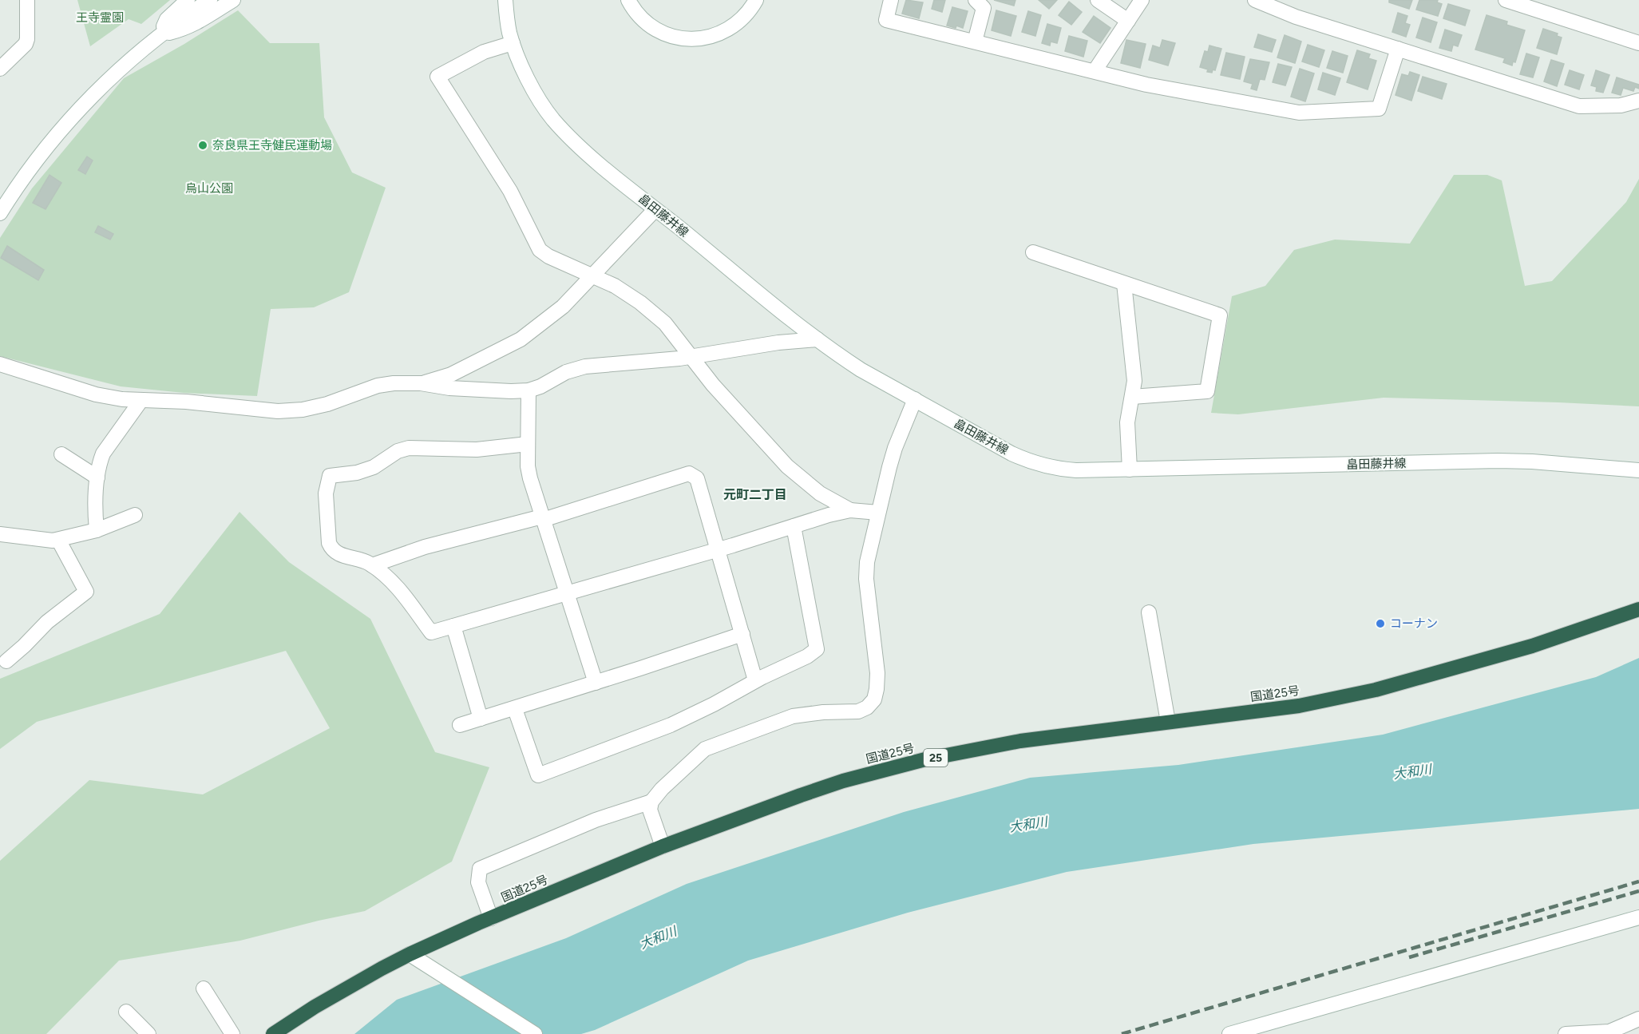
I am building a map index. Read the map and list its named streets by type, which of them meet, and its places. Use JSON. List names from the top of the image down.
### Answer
{
  "streets": {
    "highway": ["国道25号", "25"],
    "street": ["畠田藤井線"]
  },
  "districts": ["元町二丁目"],
  "water": ["大和川"],
  "parks": ["王寺霊園", "烏山公園"],
  "places": ["奈良県王寺健民運動場", "コーナン"]
}
